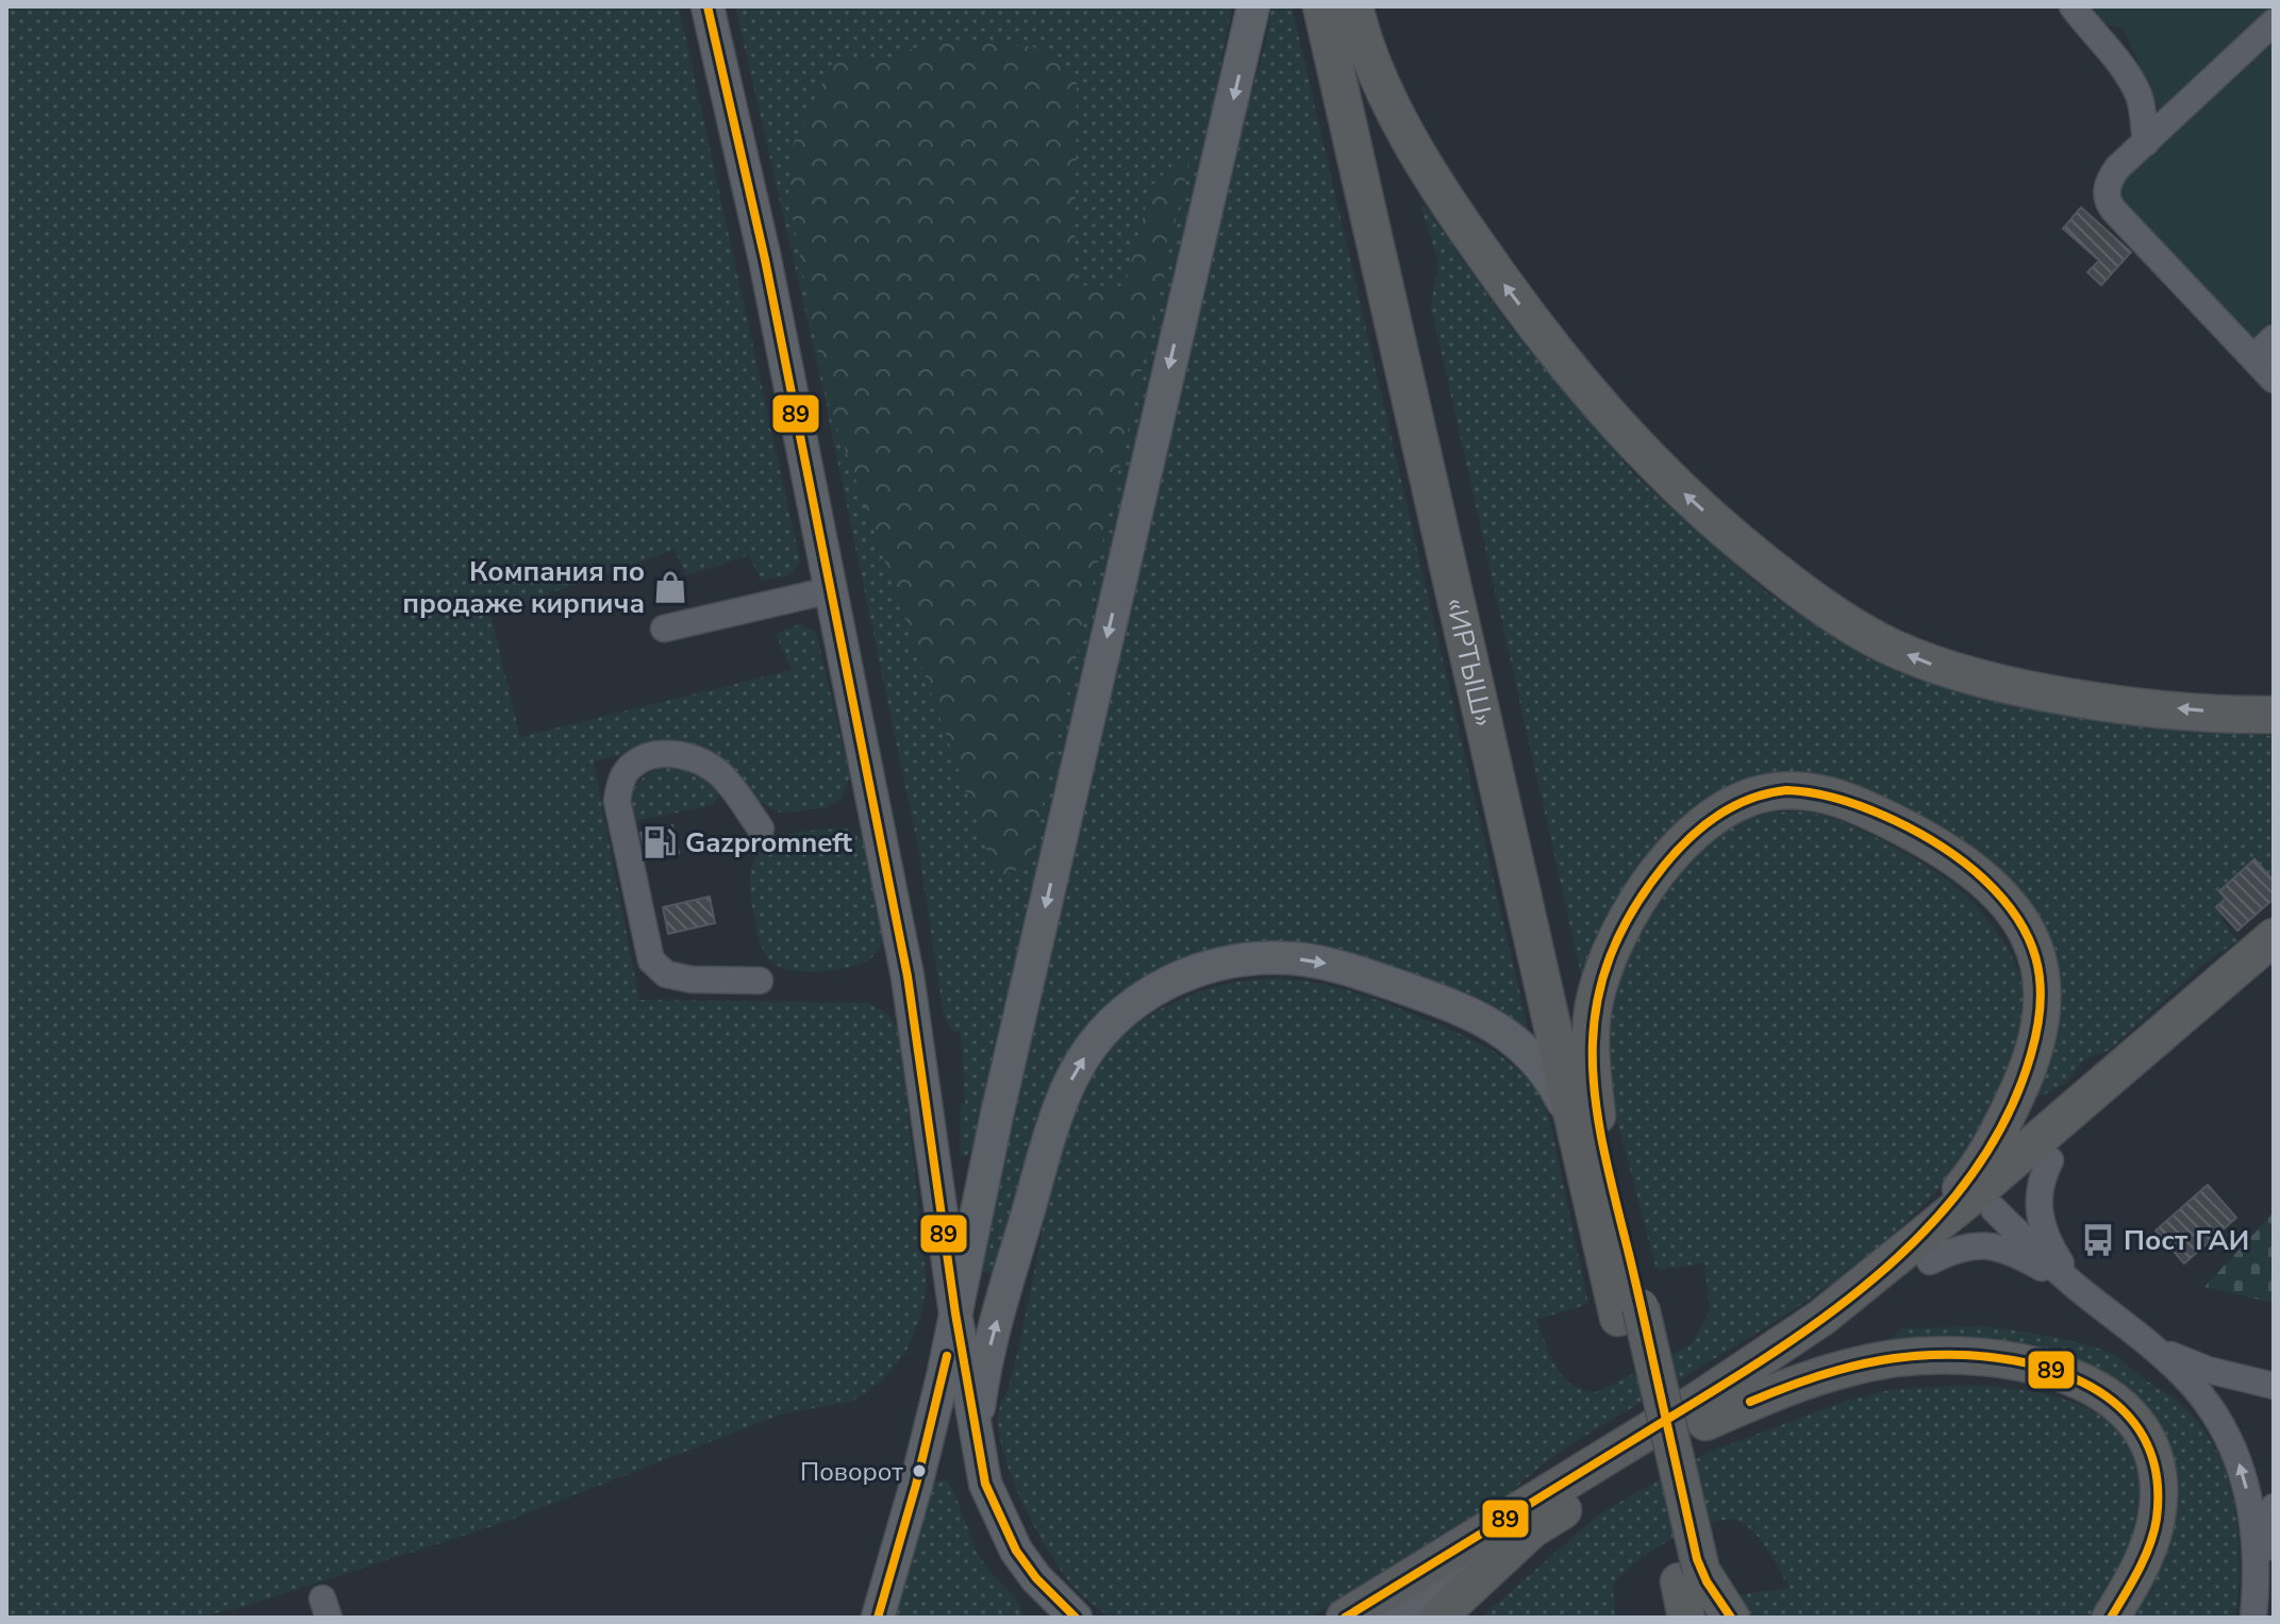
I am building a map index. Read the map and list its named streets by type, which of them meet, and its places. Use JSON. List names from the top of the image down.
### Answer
{
  "streets": {
    "highway": ["«ИРТЫШ»"]
  },
  "places": {
    "shop": ["Компания по продаже кирпича"],
    "fuel station": ["Gazpromneft"],
    "bus stop": ["Пост ГАИ"],
    "other": ["Поворот"]
  },
  "lines": ["transit line 89"]
}
